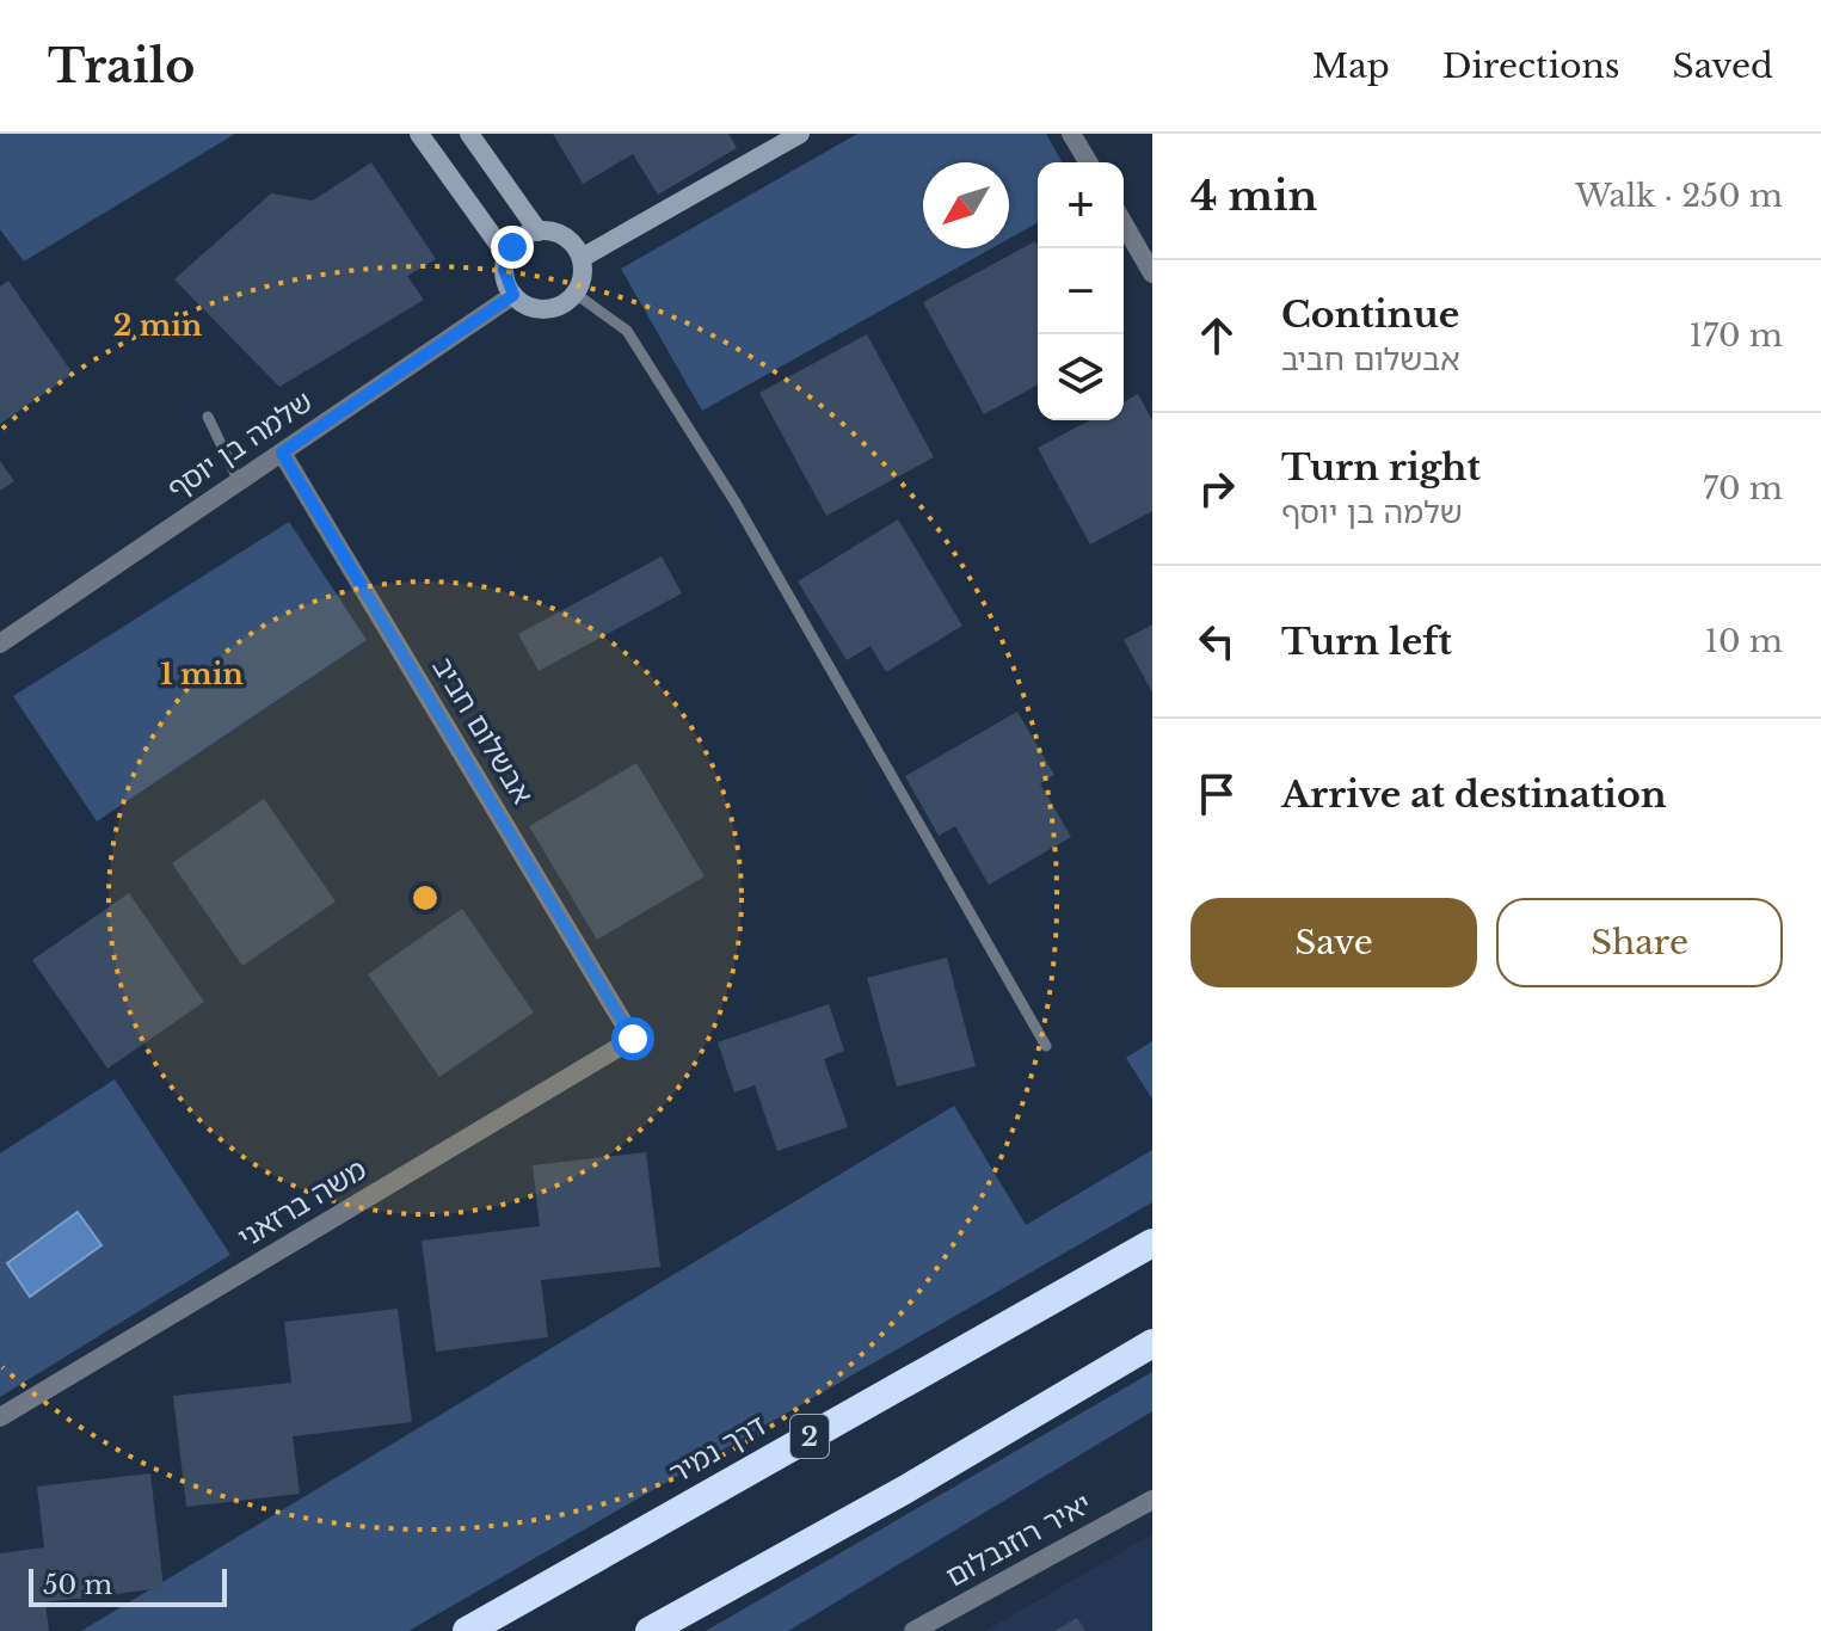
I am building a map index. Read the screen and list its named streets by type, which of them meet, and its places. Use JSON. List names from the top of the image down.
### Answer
{
  "streets": {
    "highway": ["2", "דרך נמיר"],
    "street": [
      "שלמה בן יוסף",
      "אבשלום חביב",
      "משה ברזאני",
      "יאיר רוזנבלום"
    ]
  },
  "crossings": [
    ["שלמה בן יוסף", "אבשלום חביב"],
    ["אבשלום חביב", "משה ברזאני"]
  ],
  "scale_bar": "50 m",
  "north": "bottom left",
  "page": {
    "header": "Trailo",
    "nav": ["Map", "Directions", "Saved"],
    "heading": ["4 min", "Walk · 250 m"],
    "map_buttons": ["+", "−"],
    "list": [
      ["Continue", "אבשלום חביב", "170 m"],
      ["Turn right", "שלמה בן יוסף", "70 m"],
      ["Turn left", "10 m"],
      "Arrive at destination"
    ],
    "buttons": ["Save", "Share"],
    "scale": "50 m"
  },
  "rings": ["2 min", "1 min"]
}
